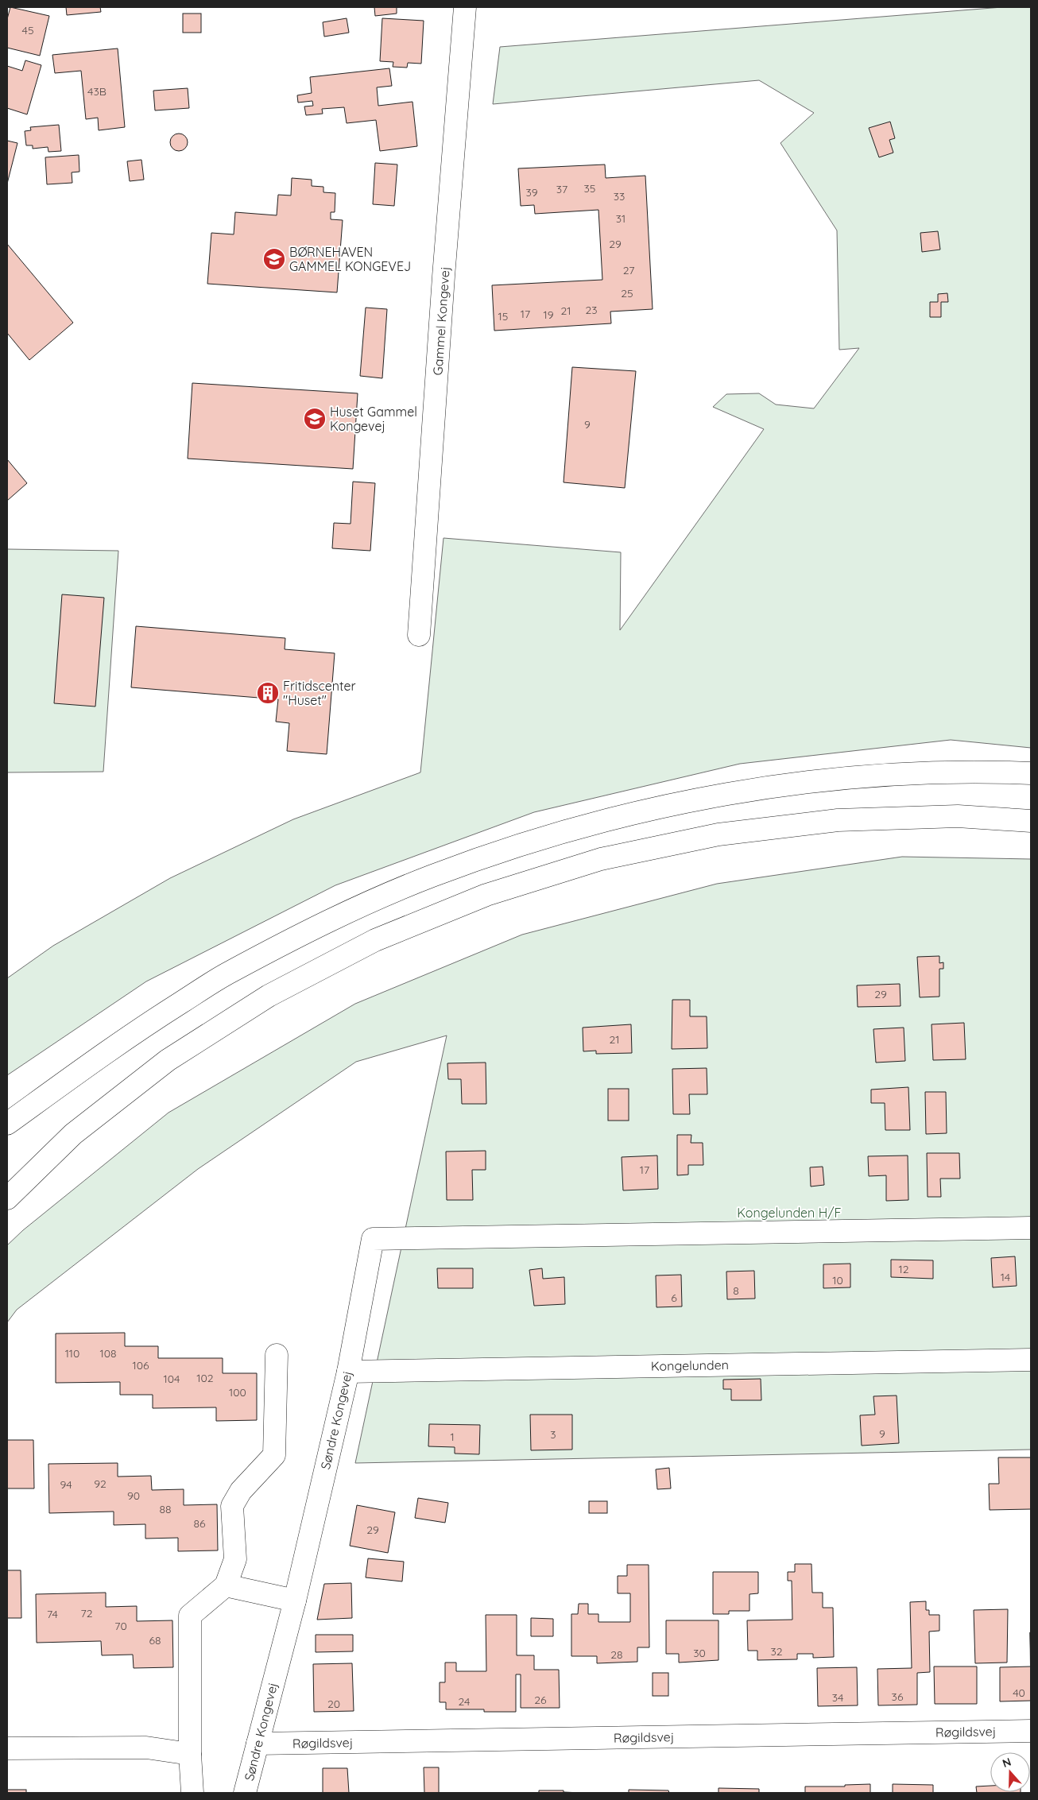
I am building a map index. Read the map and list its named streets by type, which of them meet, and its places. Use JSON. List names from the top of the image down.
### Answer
{
  "streets": {
    "main road": [
      "Gammel Kongevej",
      "Kongelunden",
      "Søndre Kongevej",
      "Røgildsvej"
    ]
  },
  "crossings": [
    ["Kongelunden", "Søndre Kongevej"],
    ["Søndre Kongevej", "Røgildsvej"]
  ],
  "parks": ["Kongelunden H/F"],
  "places": {
    "school or university": ["BØRNEHAVEN GAMMEL KONGEVEJ", "Huset Gammel Kongevej"],
    "building": ["Fritidscenter \"Huset\""]
  },
  "house_numbers": [
    "45",
    "43B",
    "35",
    "37",
    "39",
    "33",
    "31",
    "29",
    "27",
    "25",
    "23",
    "21",
    "17",
    "19",
    "15",
    "9",
    "29",
    "21",
    "17",
    "12",
    "14",
    "10",
    "8",
    "6",
    "110",
    "108",
    "106",
    "102",
    "104",
    "100",
    "9",
    "3",
    "1",
    "92",
    "94",
    "90",
    "88",
    "86",
    "29",
    "72",
    "74",
    "70",
    "68",
    "32",
    "30",
    "28",
    "40",
    "36",
    "34",
    "26",
    "24",
    "20"
  ],
  "north": "top"
}
